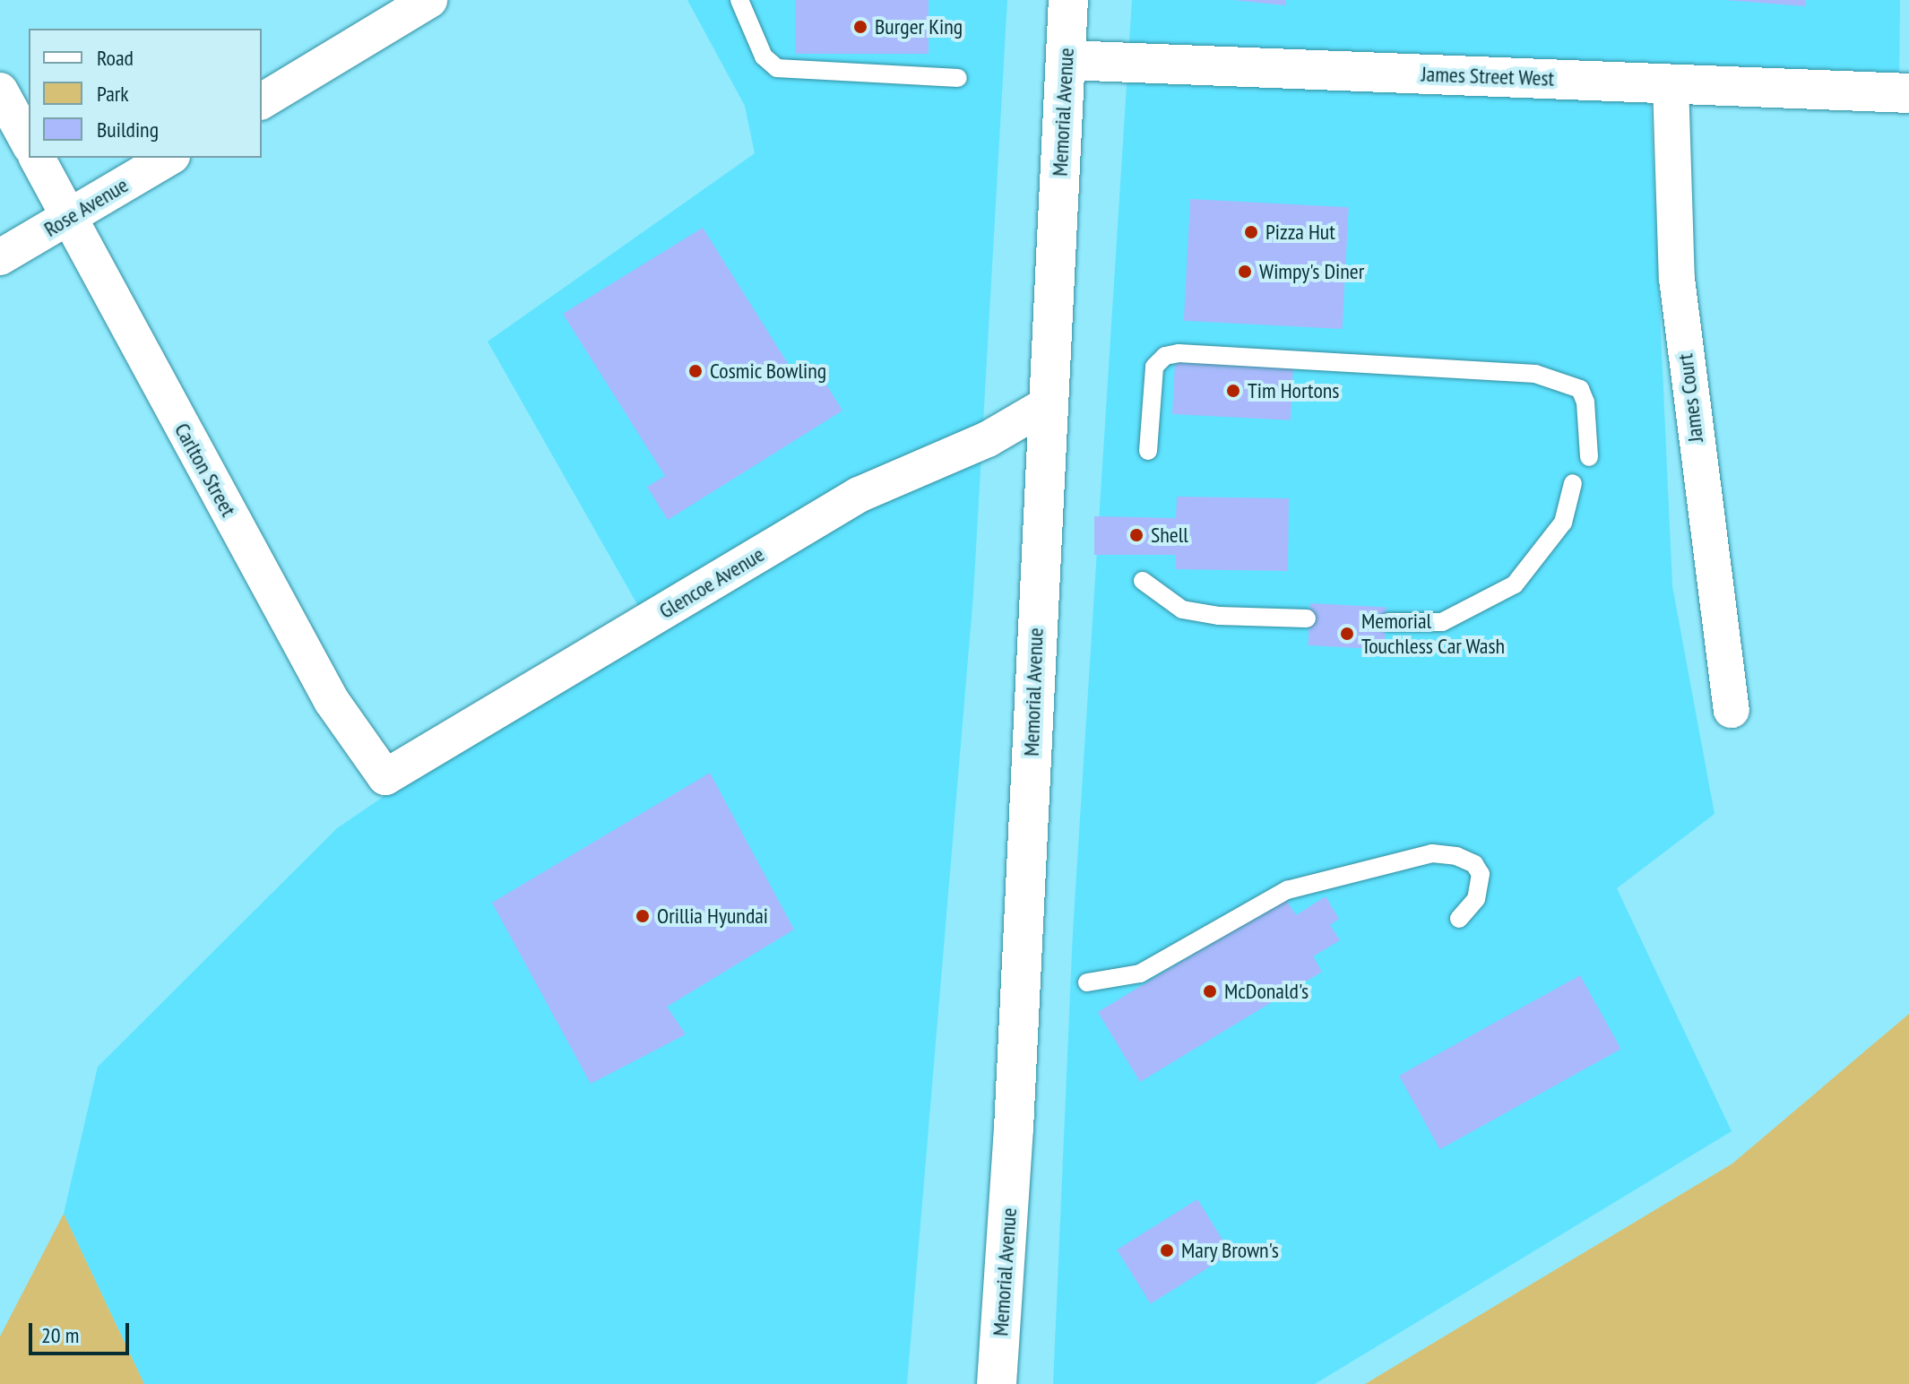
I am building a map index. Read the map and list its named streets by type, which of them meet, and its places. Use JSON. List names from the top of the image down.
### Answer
{
  "streets": {
    "main road": ["James Street West", "Memorial Avenue"],
    "street": [
      "Rose Avenue",
      "James Court",
      "Carlton Street",
      "Glencoe Avenue"
    ]
  },
  "crossings": [
    ["James Street West", "Memorial Avenue"],
    ["James Street West", "James Court"],
    ["Memorial Avenue", "Glencoe Avenue"],
    ["Rose Avenue", "Carlton Street"],
    ["Carlton Street", "Glencoe Avenue"]
  ],
  "places": [
    "Burger King",
    "Pizza Hut",
    "Wimpy's Diner",
    "Cosmic Bowling",
    "Tim Hortons",
    "Shell",
    "Memorial Touchless Car Wash",
    "Orillia Hyundai",
    "McDonald's",
    "Mary Brown's"
  ],
  "legend": ["Road", "Park", "Building"],
  "scale_bar": "20 m"
}
